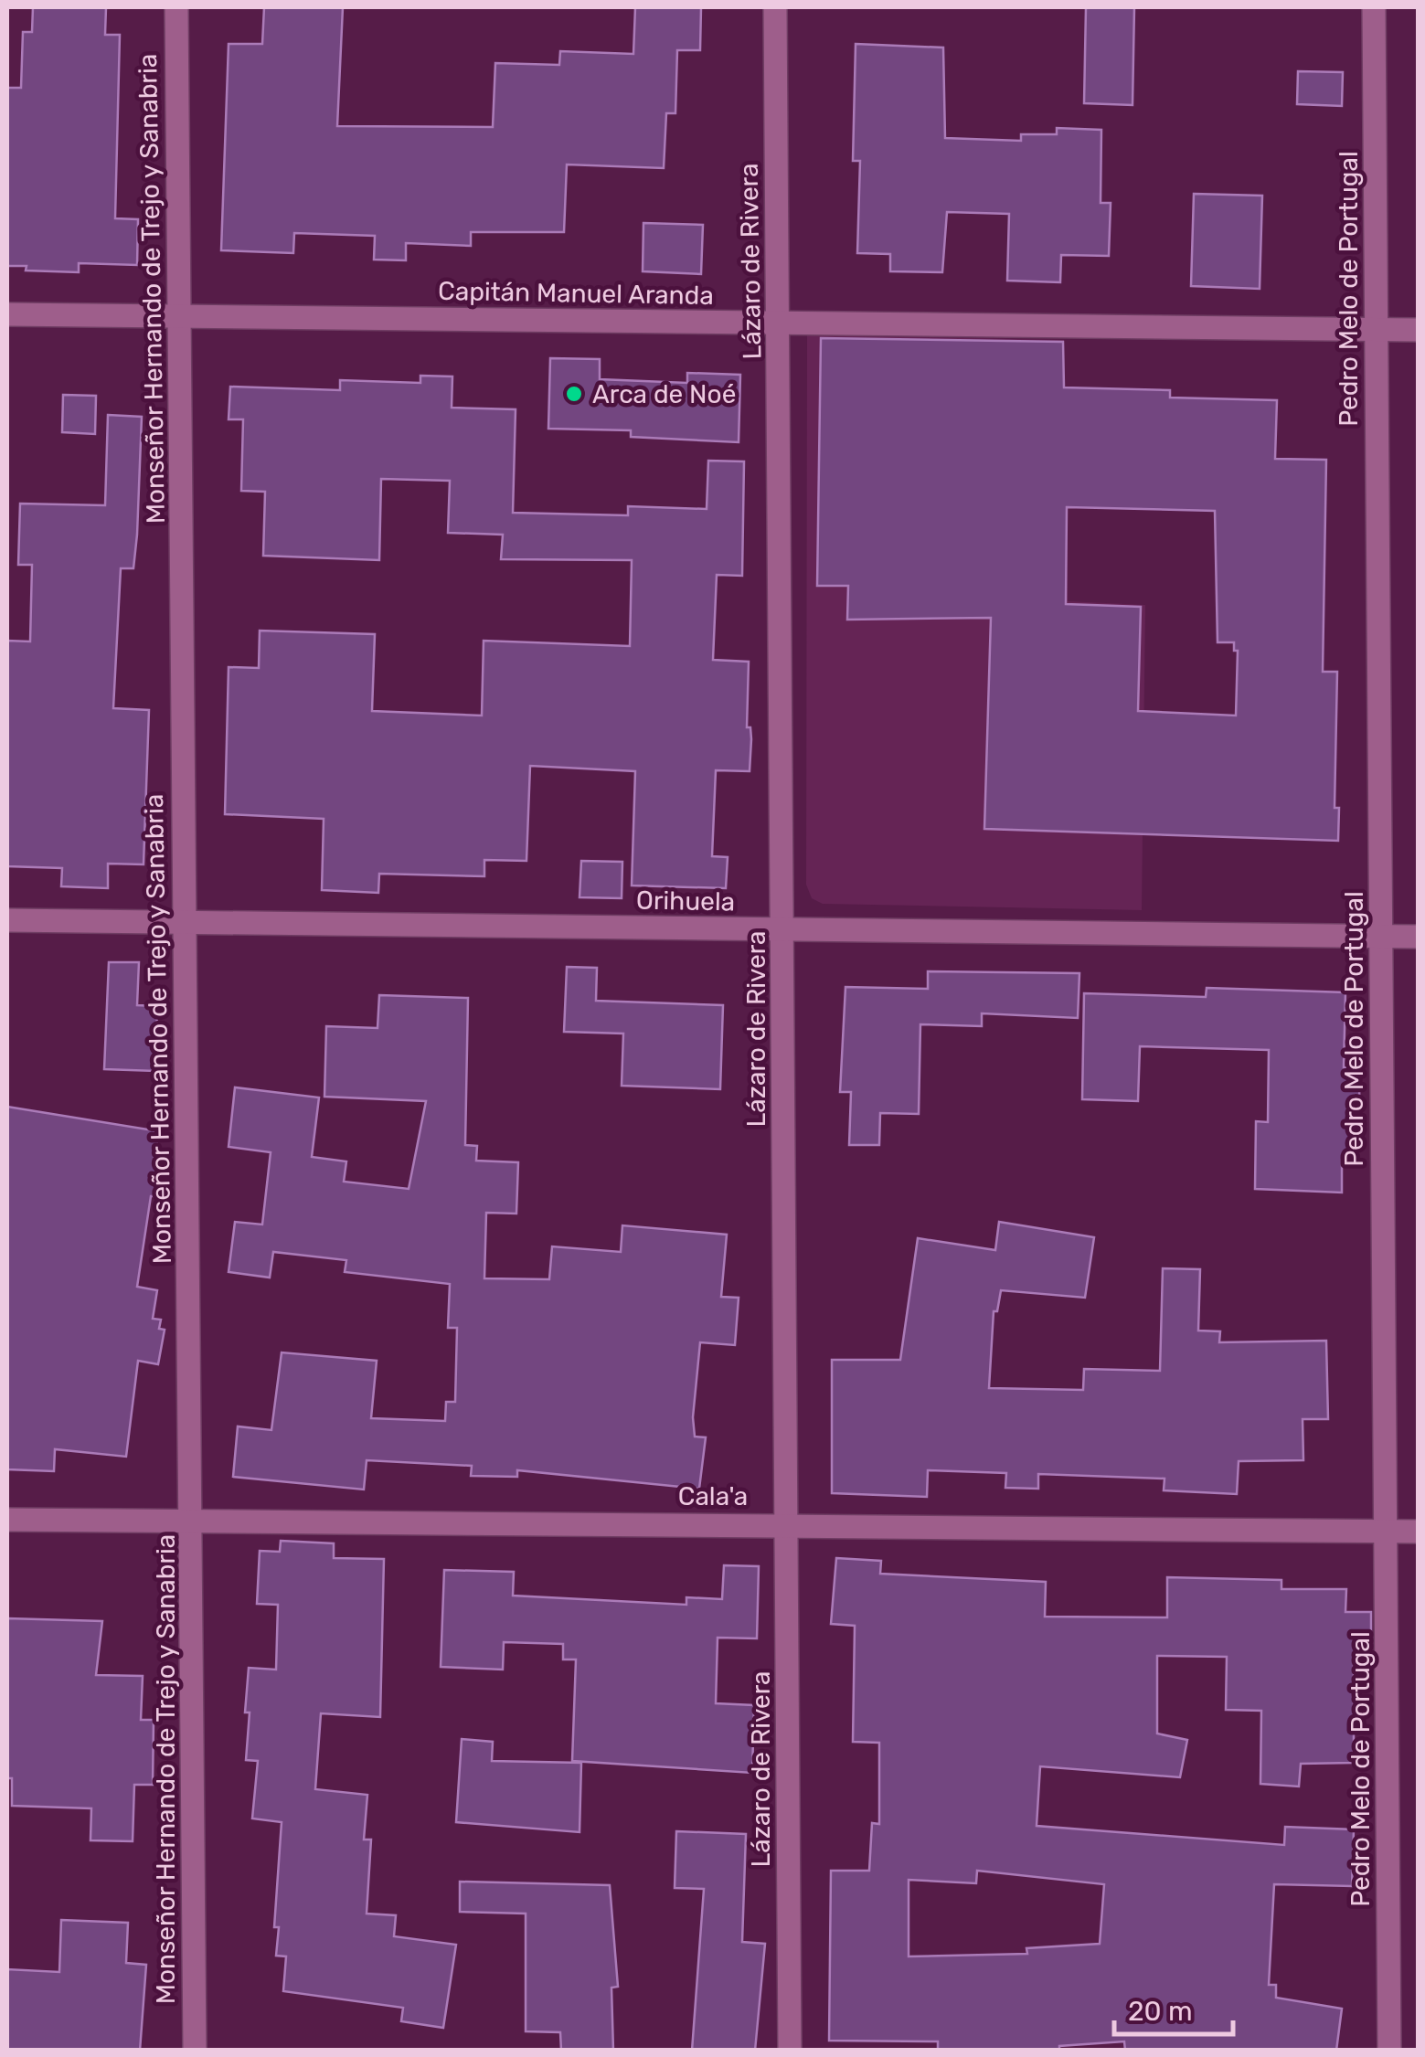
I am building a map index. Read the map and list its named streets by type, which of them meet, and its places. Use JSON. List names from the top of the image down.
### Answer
{
  "streets": {
    "street": [
      "Lázaro de Rivera",
      "Monseñor Hernando de Trejo y Sanabria",
      "Pedro Melo de Portugal",
      "Capitán Manuel Aranda",
      "Orihuela",
      "Cala'a"
    ]
  },
  "crossings": [
    ["Lázaro de Rivera", "Capitán Manuel Aranda"],
    ["Lázaro de Rivera", "Orihuela"],
    ["Lázaro de Rivera", "Cala'a"],
    ["Monseñor Hernando de Trejo y Sanabria", "Capitán Manuel Aranda"],
    ["Monseñor Hernando de Trejo y Sanabria", "Orihuela"],
    ["Monseñor Hernando de Trejo y Sanabria", "Cala'a"],
    ["Pedro Melo de Portugal", "Capitán Manuel Aranda"],
    ["Pedro Melo de Portugal", "Orihuela"],
    ["Pedro Melo de Portugal", "Cala'a"]
  ],
  "places": ["Arca de Noé"],
  "scale_bar": "20 m"
}
